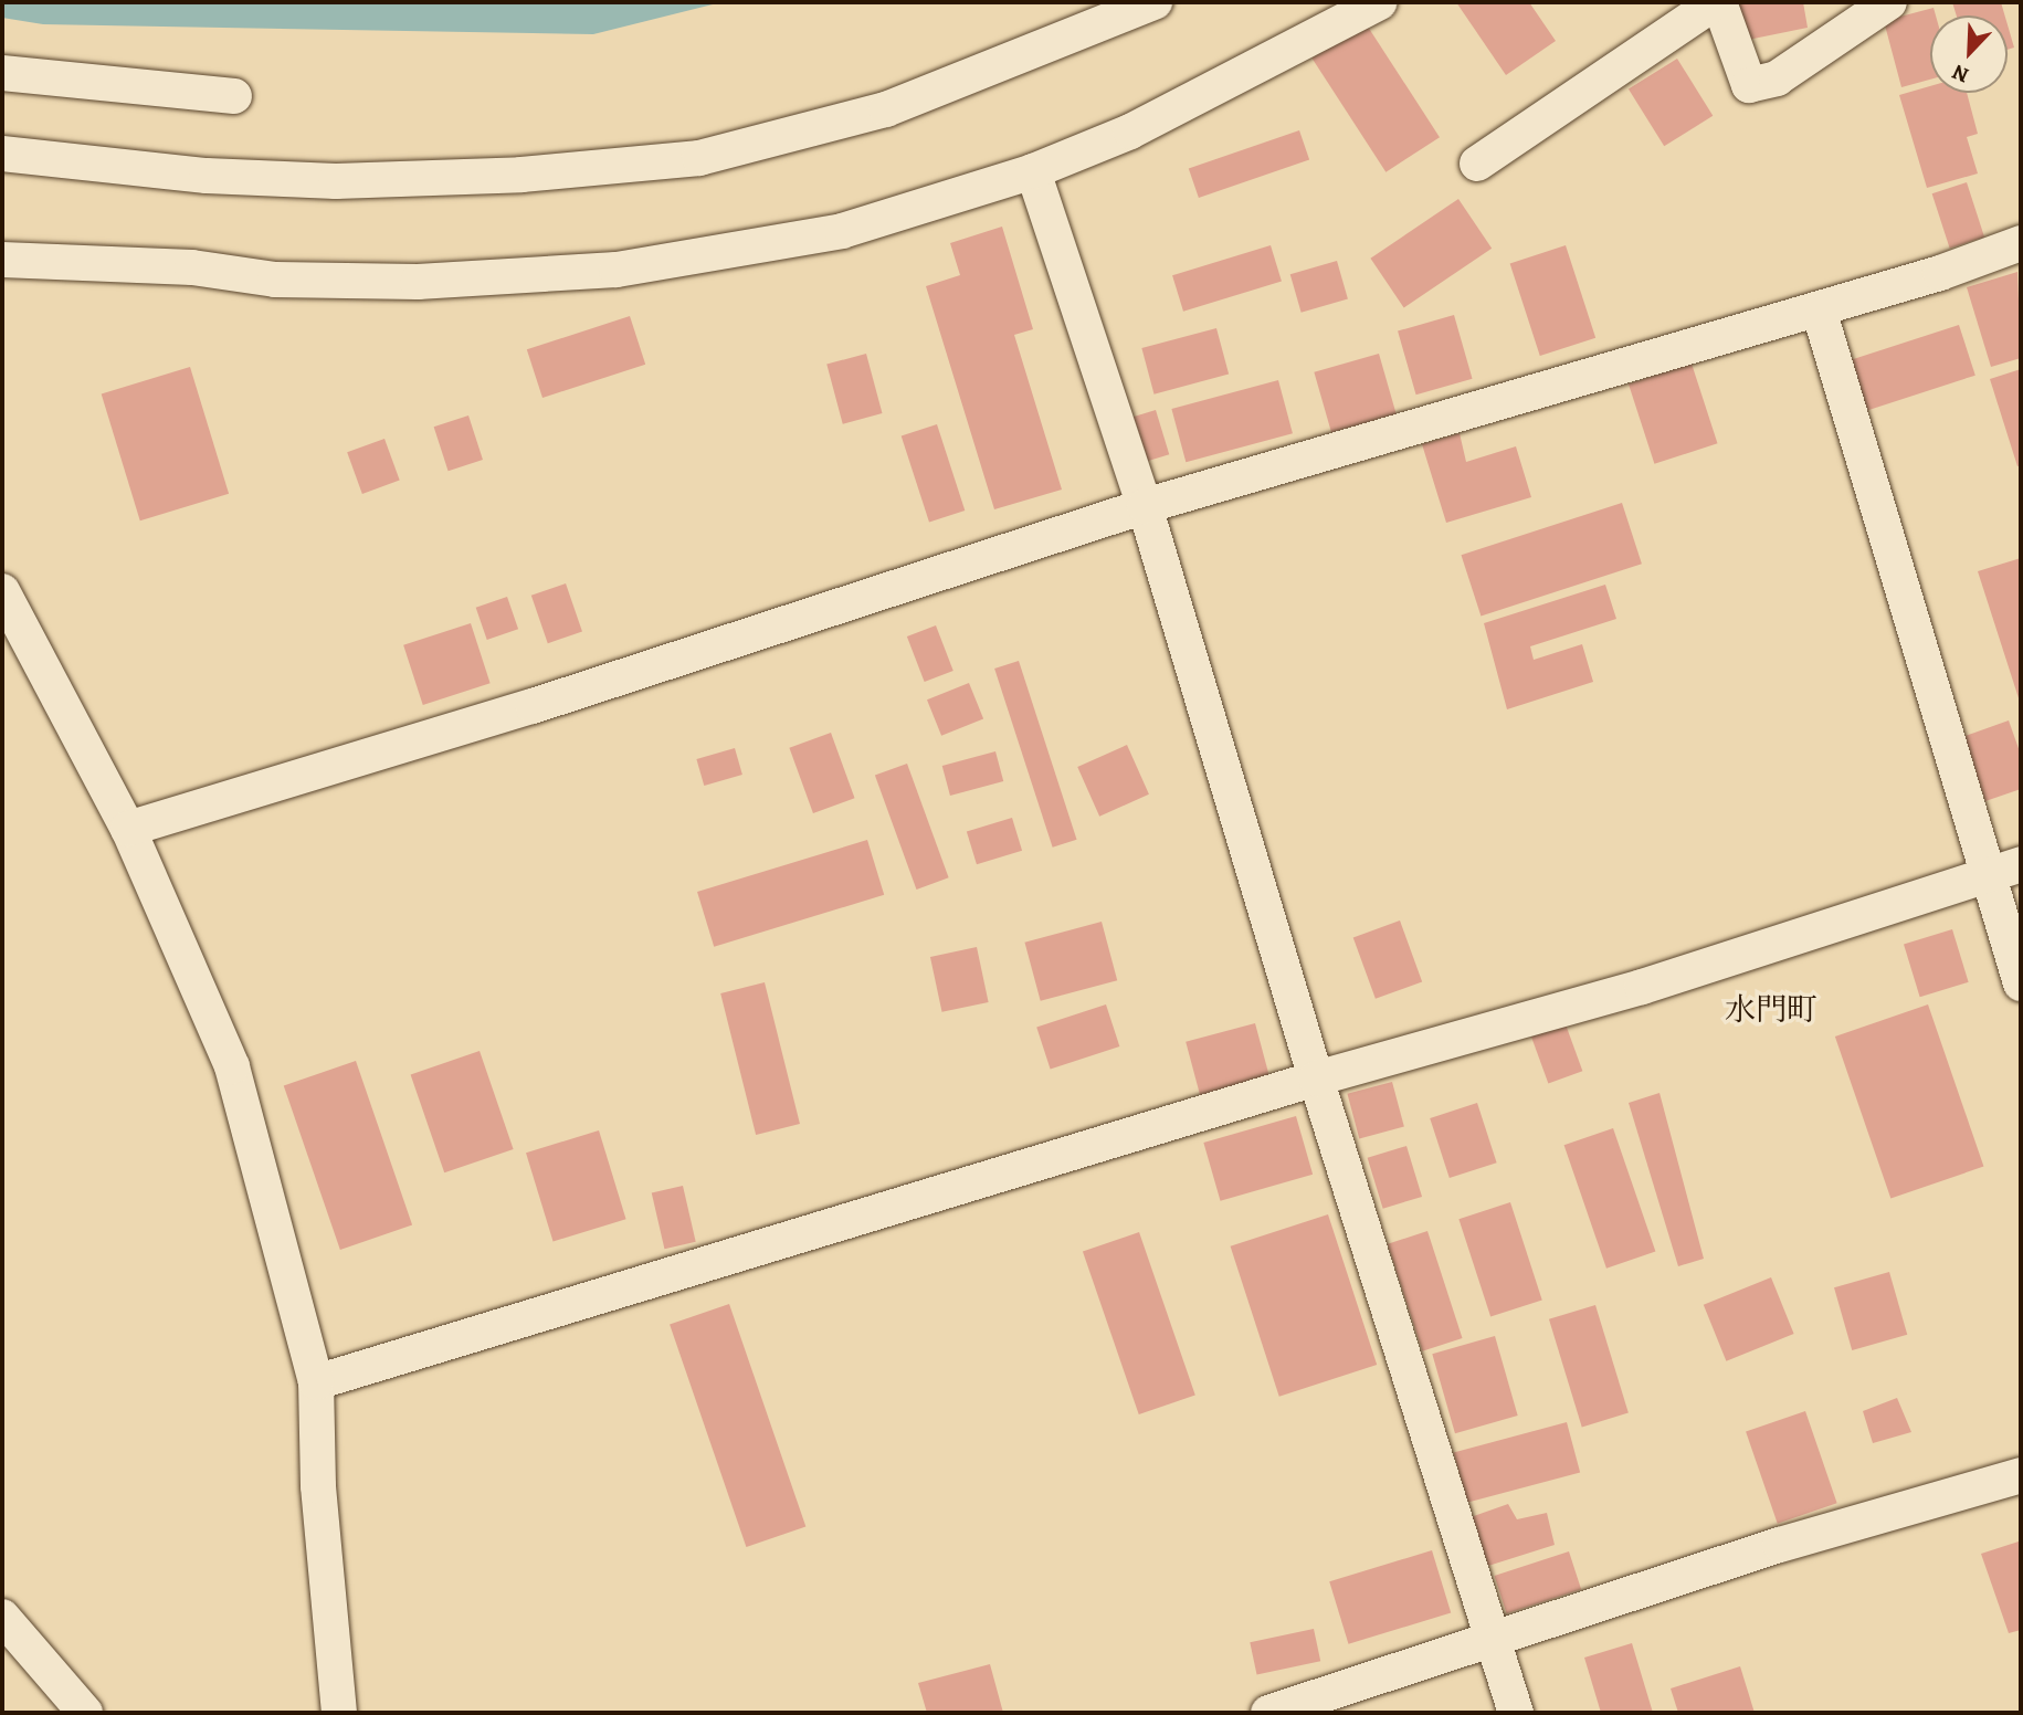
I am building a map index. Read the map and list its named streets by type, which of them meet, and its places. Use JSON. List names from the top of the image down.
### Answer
{
  "districts": ["水門町"],
  "north": "bottom left"
}
